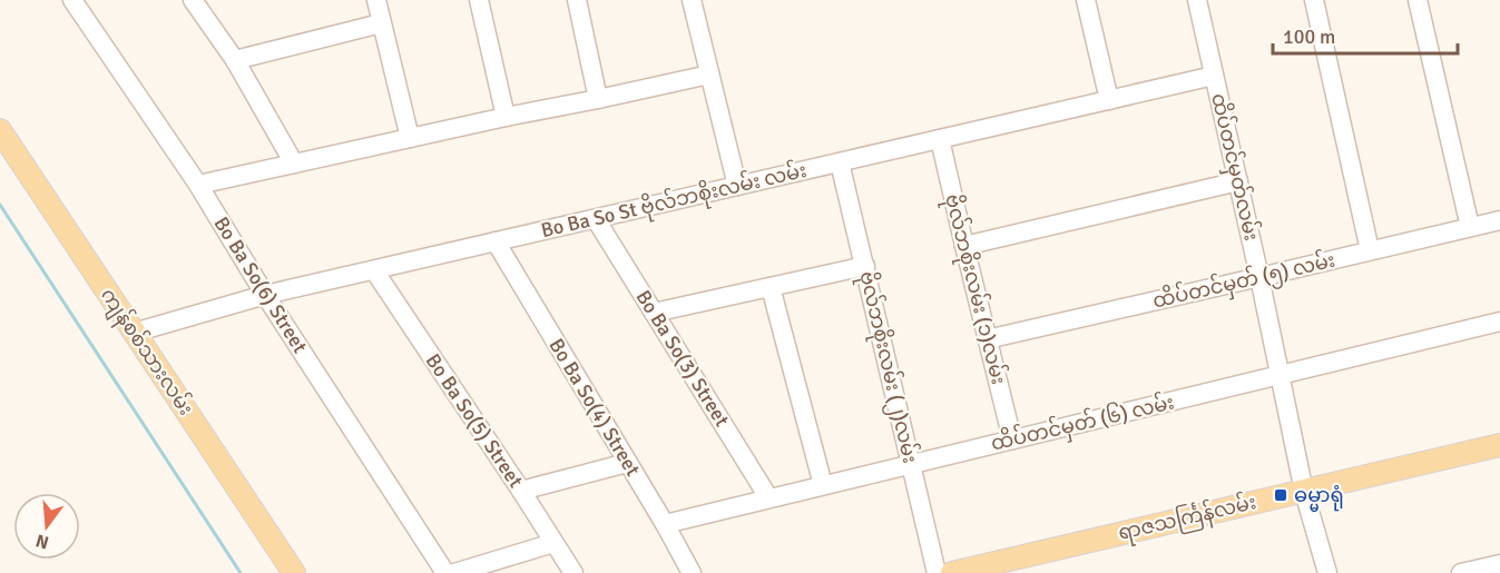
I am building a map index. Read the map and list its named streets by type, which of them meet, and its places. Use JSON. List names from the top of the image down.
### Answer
{
  "streets": {
    "main road": ["ကျန်စစ်သားလမ်း", "ရာဇသင်္ကြန်လမ်း"],
    "street": [
      "ထိပ်တင်မှတ်လမ်း",
      "Bo Ba So St ဗိုလ်ဘစိုးလမ်း လမ်း",
      "ထိပ်တင်မှတ် (၅) လမ်း",
      "Bo Ba So(6) Street",
      "ဗိုလ်ဘစိုးလမ်း (၁)လမ်း",
      "Bo Ba So(3) Street",
      "ဗိုလ်ဘစိုးလမ်း (၂)လမ်း",
      "Bo Ba So(4) Street",
      "Bo Ba So(5) Street",
      "ထိပ်တင်မှတ် (၆) လမ်း"
    ]
  },
  "crossings": [
    ["ထိပ်တင်မှတ်လမ်း", "Bo Ba So St ဗိုလ်ဘစိုးလမ်း လမ်း"],
    ["ထိပ်တင်မှတ်လမ်း", "ထိပ်တင်မှတ် (၅) လမ်း"],
    ["ထိပ်တင်မှတ်လမ်း", "ထိပ်တင်မှတ် (၆) လမ်း"],
    ["ထိပ်တင်မှတ်လမ်း", "ရာဇသင်္ကြန်လမ်း"],
    ["Bo Ba So St ဗိုလ်ဘစိုးလမ်း လမ်း", "Bo Ba So(6) Street"],
    ["Bo Ba So St ဗိုလ်ဘစိုးလမ်း လမ်း", "ဗိုလ်ဘစိုးလမ်း (၁)လမ်း"],
    ["Bo Ba So St ဗိုလ်ဘစိုးလမ်း လမ်း", "ကျန်စစ်သားလမ်း"],
    ["Bo Ba So St ဗိုလ်ဘစိုးလမ်း လမ်း", "Bo Ba So(3) Street"],
    ["Bo Ba So St ဗိုလ်ဘစိုးလမ်း လမ်း", "ဗိုလ်ဘစိုးလမ်း (၂)လမ်း"],
    ["Bo Ba So St ဗိုလ်ဘစိုးလမ်း လမ်း", "Bo Ba So(4) Street"],
    ["Bo Ba So St ဗိုလ်ဘစိုးလမ်း လမ်း", "Bo Ba So(5) Street"],
    ["ထိပ်တင်မှတ် (၅) လမ်း", "ဗိုလ်ဘစိုးလမ်း (၁)လမ်း"],
    ["ဗိုလ်ဘစိုးလမ်း (၁)လမ်း", "ထိပ်တင်မှတ် (၆) လမ်း"],
    ["Bo Ba So(3) Street", "ထိပ်တင်မှတ် (၆) လမ်း"],
    ["ဗိုလ်ဘစိုးလမ်း (၂)လမ်း", "ထိပ်တင်မှတ် (၆) လမ်း"],
    ["Bo Ba So(4) Street", "ထိပ်တင်မှတ် (၆) လမ်း"]
  ],
  "places": {
    "transit": ["ဓမ္မာရုံ"]
  },
  "scale_bar": "100 m",
  "north": "bottom"
}
